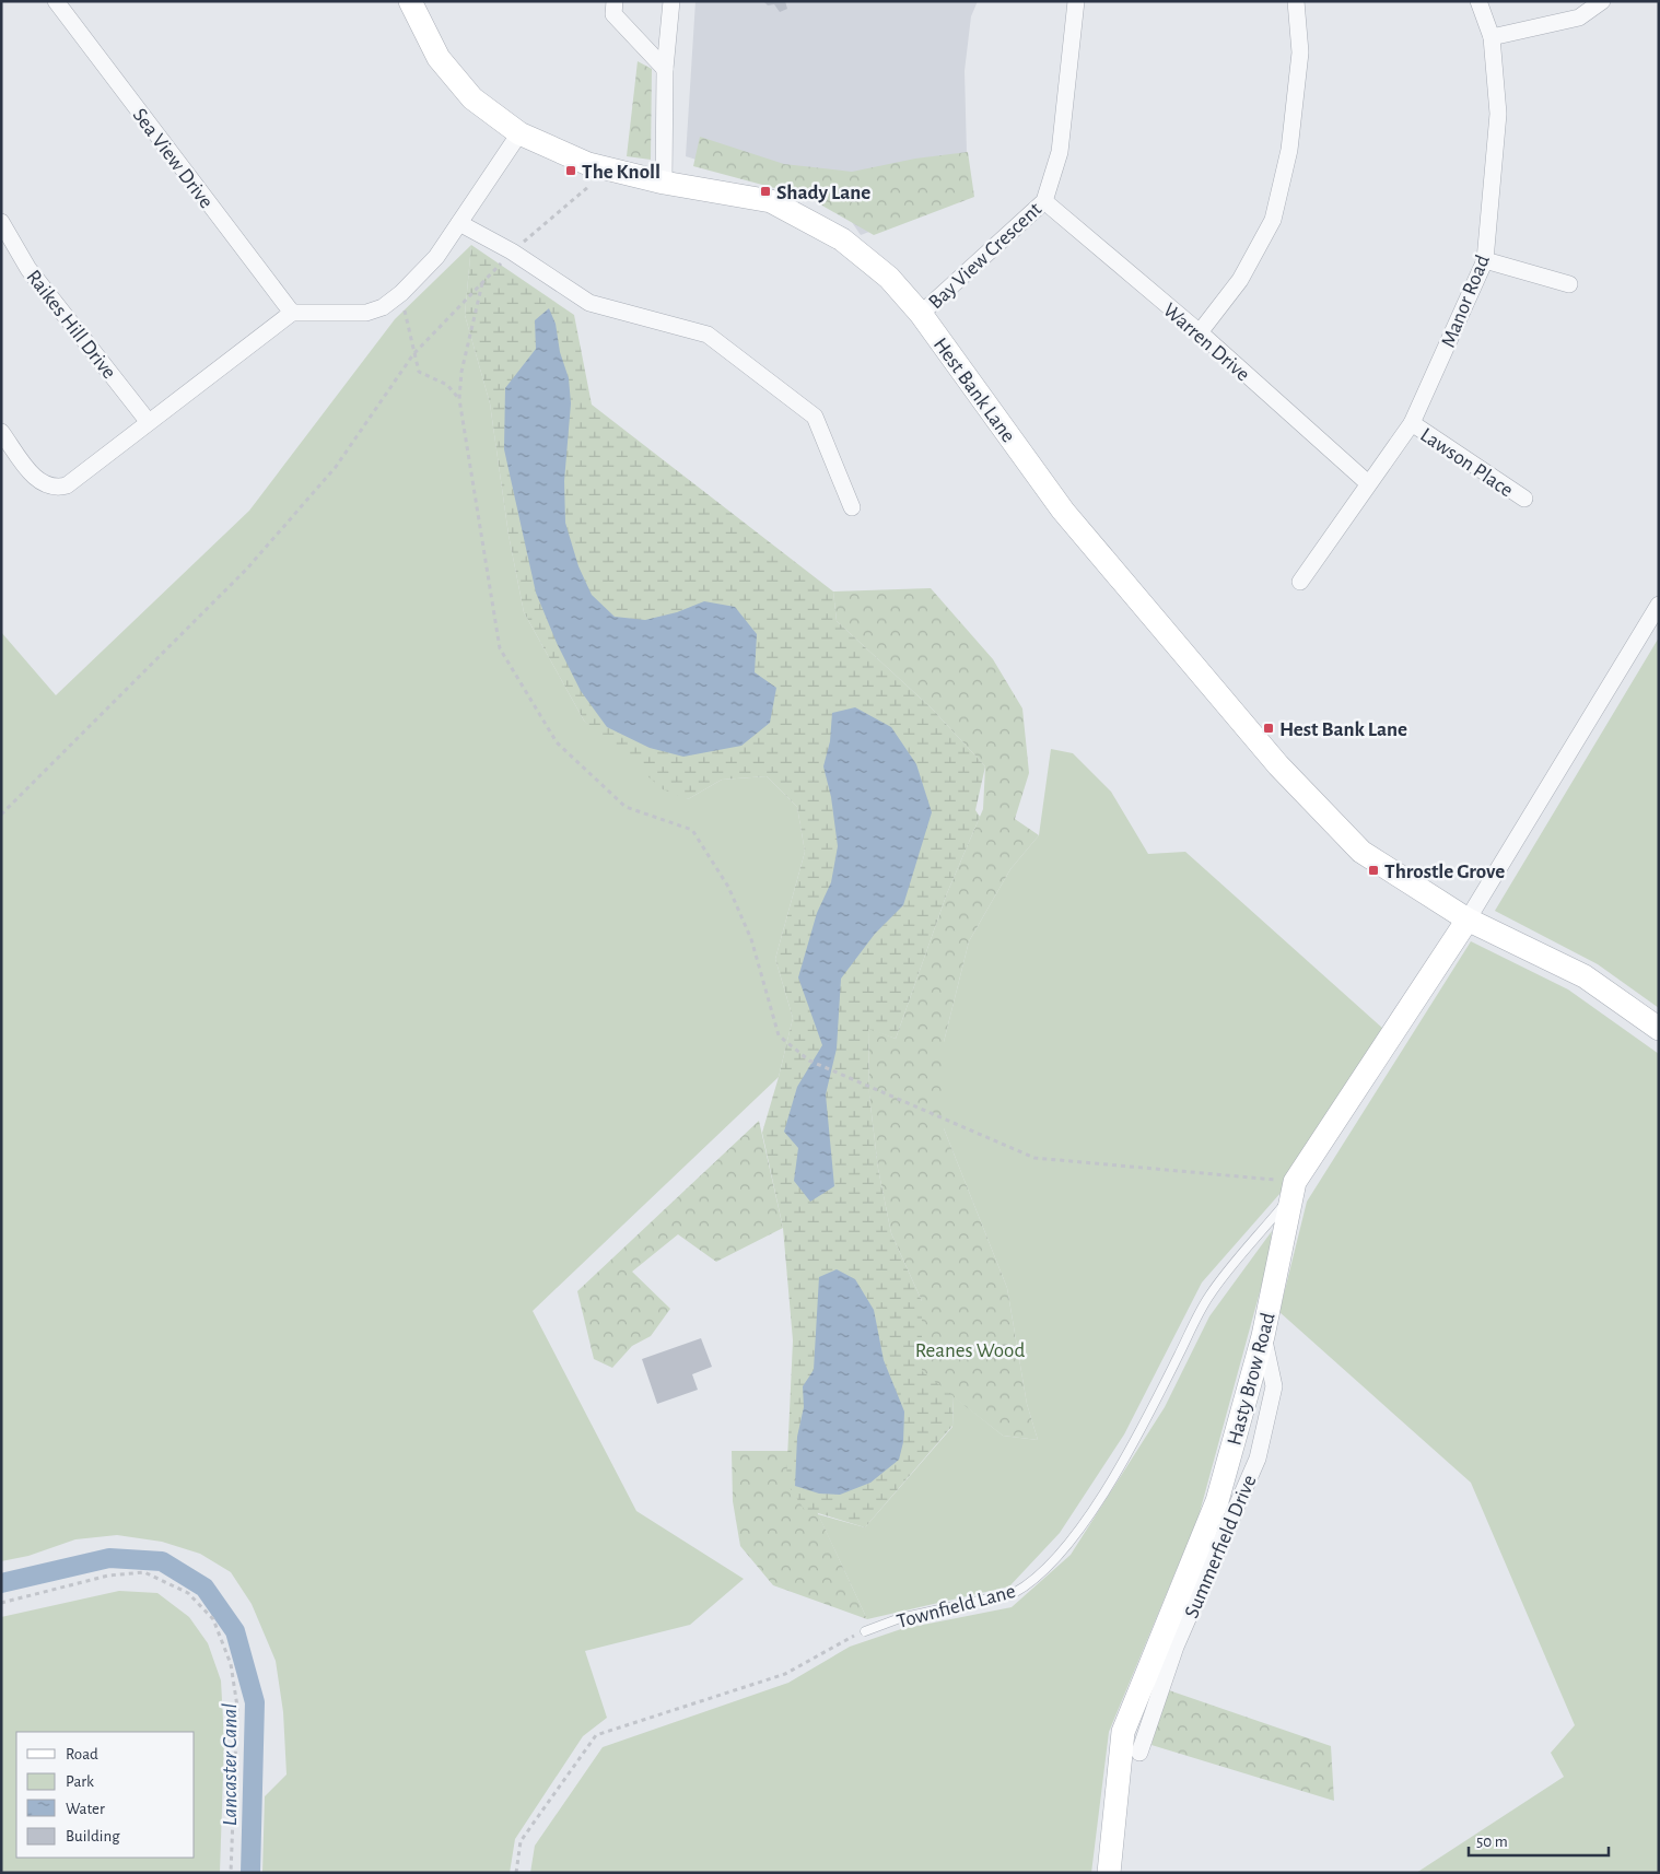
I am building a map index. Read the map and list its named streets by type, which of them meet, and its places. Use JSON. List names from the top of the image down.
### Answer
{
  "streets": {
    "street": [
      "Sea View Drive",
      "Bay View Crescent",
      "Manor Road",
      "Raikes Hill Drive",
      "Warren Drive",
      "Hest Bank Lane",
      "Lawson Place",
      "Hasty Brow Road",
      "Summerfield Drive"
    ],
    "lane": ["Townfield Lane"]
  },
  "crossings": [
    ["Bay View Crescent", "Warren Drive"],
    ["Bay View Crescent", "Hest Bank Lane"],
    ["Manor Road", "Warren Drive"],
    ["Manor Road", "Lawson Place"],
    ["Hest Bank Lane", "Hasty Brow Road"],
    ["Hasty Brow Road", "Summerfield Drive"],
    ["Hasty Brow Road", "Townfield Lane"]
  ],
  "water": ["Lancaster Canal"],
  "parks": ["Reanes Wood"],
  "places": {
    "transit": [
      "The Knoll",
      "Shady Lane",
      "Hest Bank Lane",
      "Throstle Grove"
    ]
  },
  "legend": [
    "Road",
    "Park",
    "Water",
    "Building"
  ],
  "scale_bar": "50 m"
}
